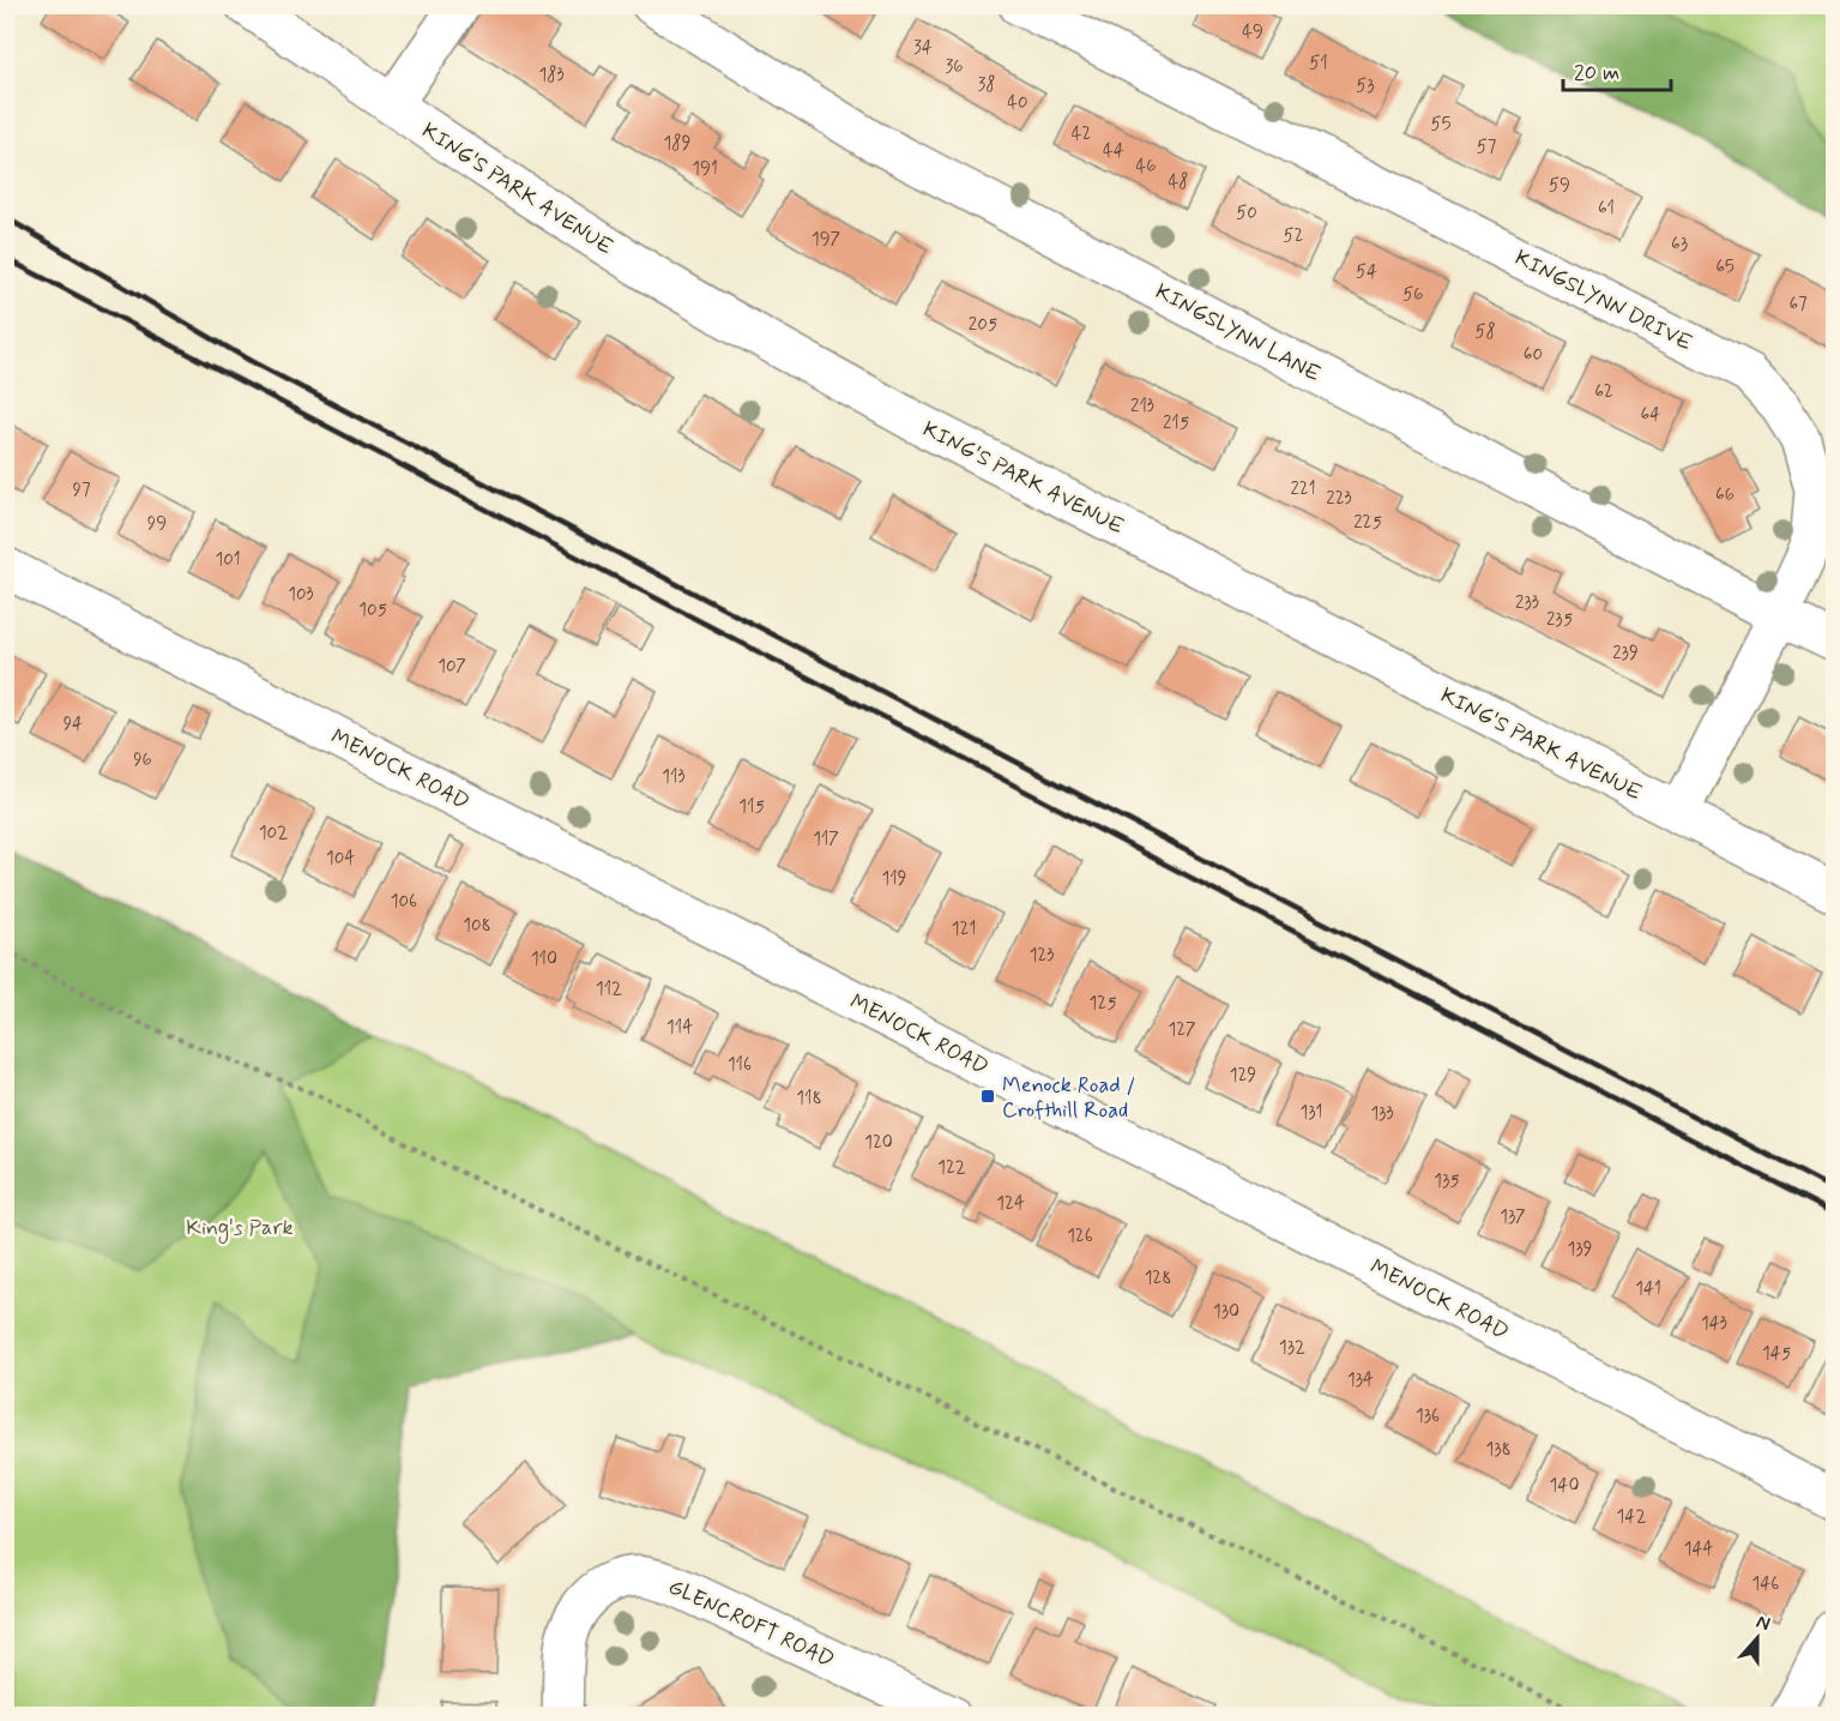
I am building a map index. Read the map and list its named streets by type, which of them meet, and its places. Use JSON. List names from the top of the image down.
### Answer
{
  "streets": {
    "street": [
      "KING'S PARK AVENUE",
      "KINGSLYNN DRIVE",
      "KINGSLYNN LANE",
      "MENOCK ROAD",
      "GLENCROFT ROAD"
    ]
  },
  "crossings": [
    ["KING'S PARK AVENUE", "KINGSLYNN DRIVE"],
    ["KINGSLYNN DRIVE", "KINGSLYNN LANE"]
  ],
  "parks": ["King's Park"],
  "places": {
    "transit": ["Menock Road / Crofthill Road"]
  },
  "house_numbers": [
    "49",
    "34",
    "51",
    "36",
    "183",
    "38",
    "53",
    "40",
    "55",
    "42",
    "189",
    "57",
    "44",
    "46",
    "191",
    "48",
    "59",
    "61",
    "50",
    "52",
    "197",
    "63",
    "65",
    "54",
    "56",
    "67",
    "205",
    "58",
    "60",
    "62",
    "213",
    "64",
    "215",
    "221",
    "97",
    "66",
    "223",
    "225",
    "99",
    "101",
    "103",
    "233",
    "105",
    "235",
    "239",
    "107",
    "94",
    "96",
    "113",
    "115",
    "102",
    "117",
    "104",
    "119",
    "106",
    "108",
    "121",
    "123",
    "110",
    "112",
    "125",
    "114",
    "127",
    "116",
    "129",
    "118",
    "131",
    "133",
    "120",
    "122",
    "135",
    "124",
    "137",
    "126",
    "139",
    "128",
    "141",
    "130",
    "143",
    "132",
    "145",
    "134",
    "136",
    "138",
    "140",
    "142",
    "144",
    "146"
  ],
  "scale_bar": "20 m",
  "north": "top"
}
